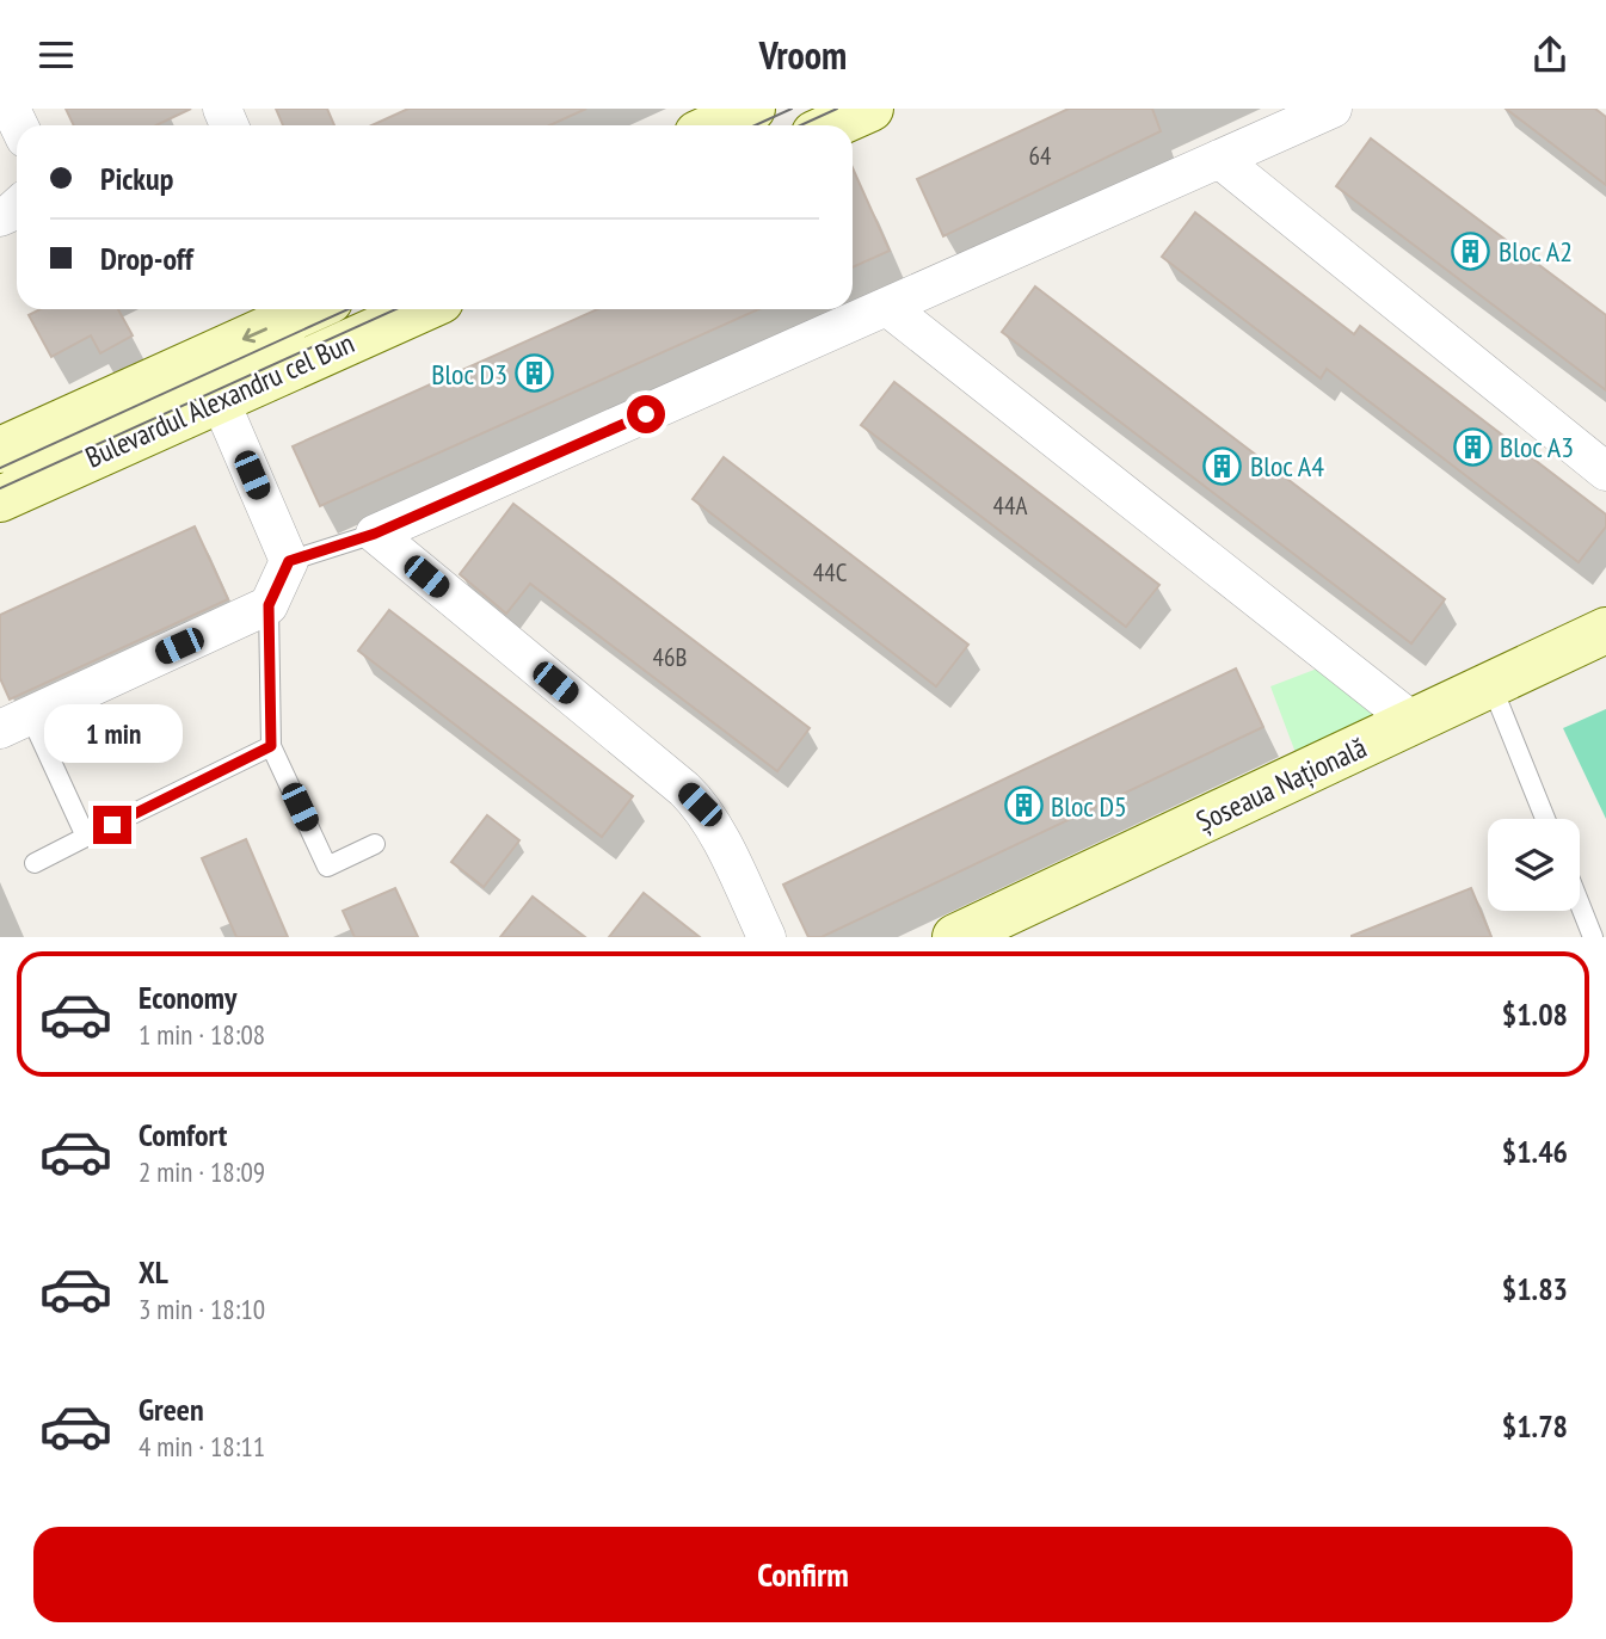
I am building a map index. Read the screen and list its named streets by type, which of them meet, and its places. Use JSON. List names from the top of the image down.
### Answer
{
  "streets": {
    "main road": ["Bulevardul Alexandru cel Bun", "Șoseaua Națională"]
  },
  "places": {
    "building": [
      "Bloc A2",
      "Bloc D3",
      "Bloc A3",
      "Bloc A4",
      "Bloc D5"
    ]
  },
  "house_numbers": [
    "64",
    "44A",
    "44C",
    "46B"
  ],
  "page": {
    "header": "Vroom",
    "banner": ["Pickup", "Drop-off"],
    "bubble": "1 min",
    "list": [
      {
        "name": "Economy",
        "note": "1 min · 18:08",
        "value": "$1.08"
      },
      {
        "name": "Comfort",
        "note": "2 min · 18:09",
        "value": "$1.46"
      },
      {
        "name": "XL",
        "note": "3 min · 18:10",
        "value": "$1.83"
      },
      {
        "name": "Green",
        "note": "4 min · 18:11",
        "value": "$1.78"
      }
    ],
    "buttons": "Confirm"
  }
}
